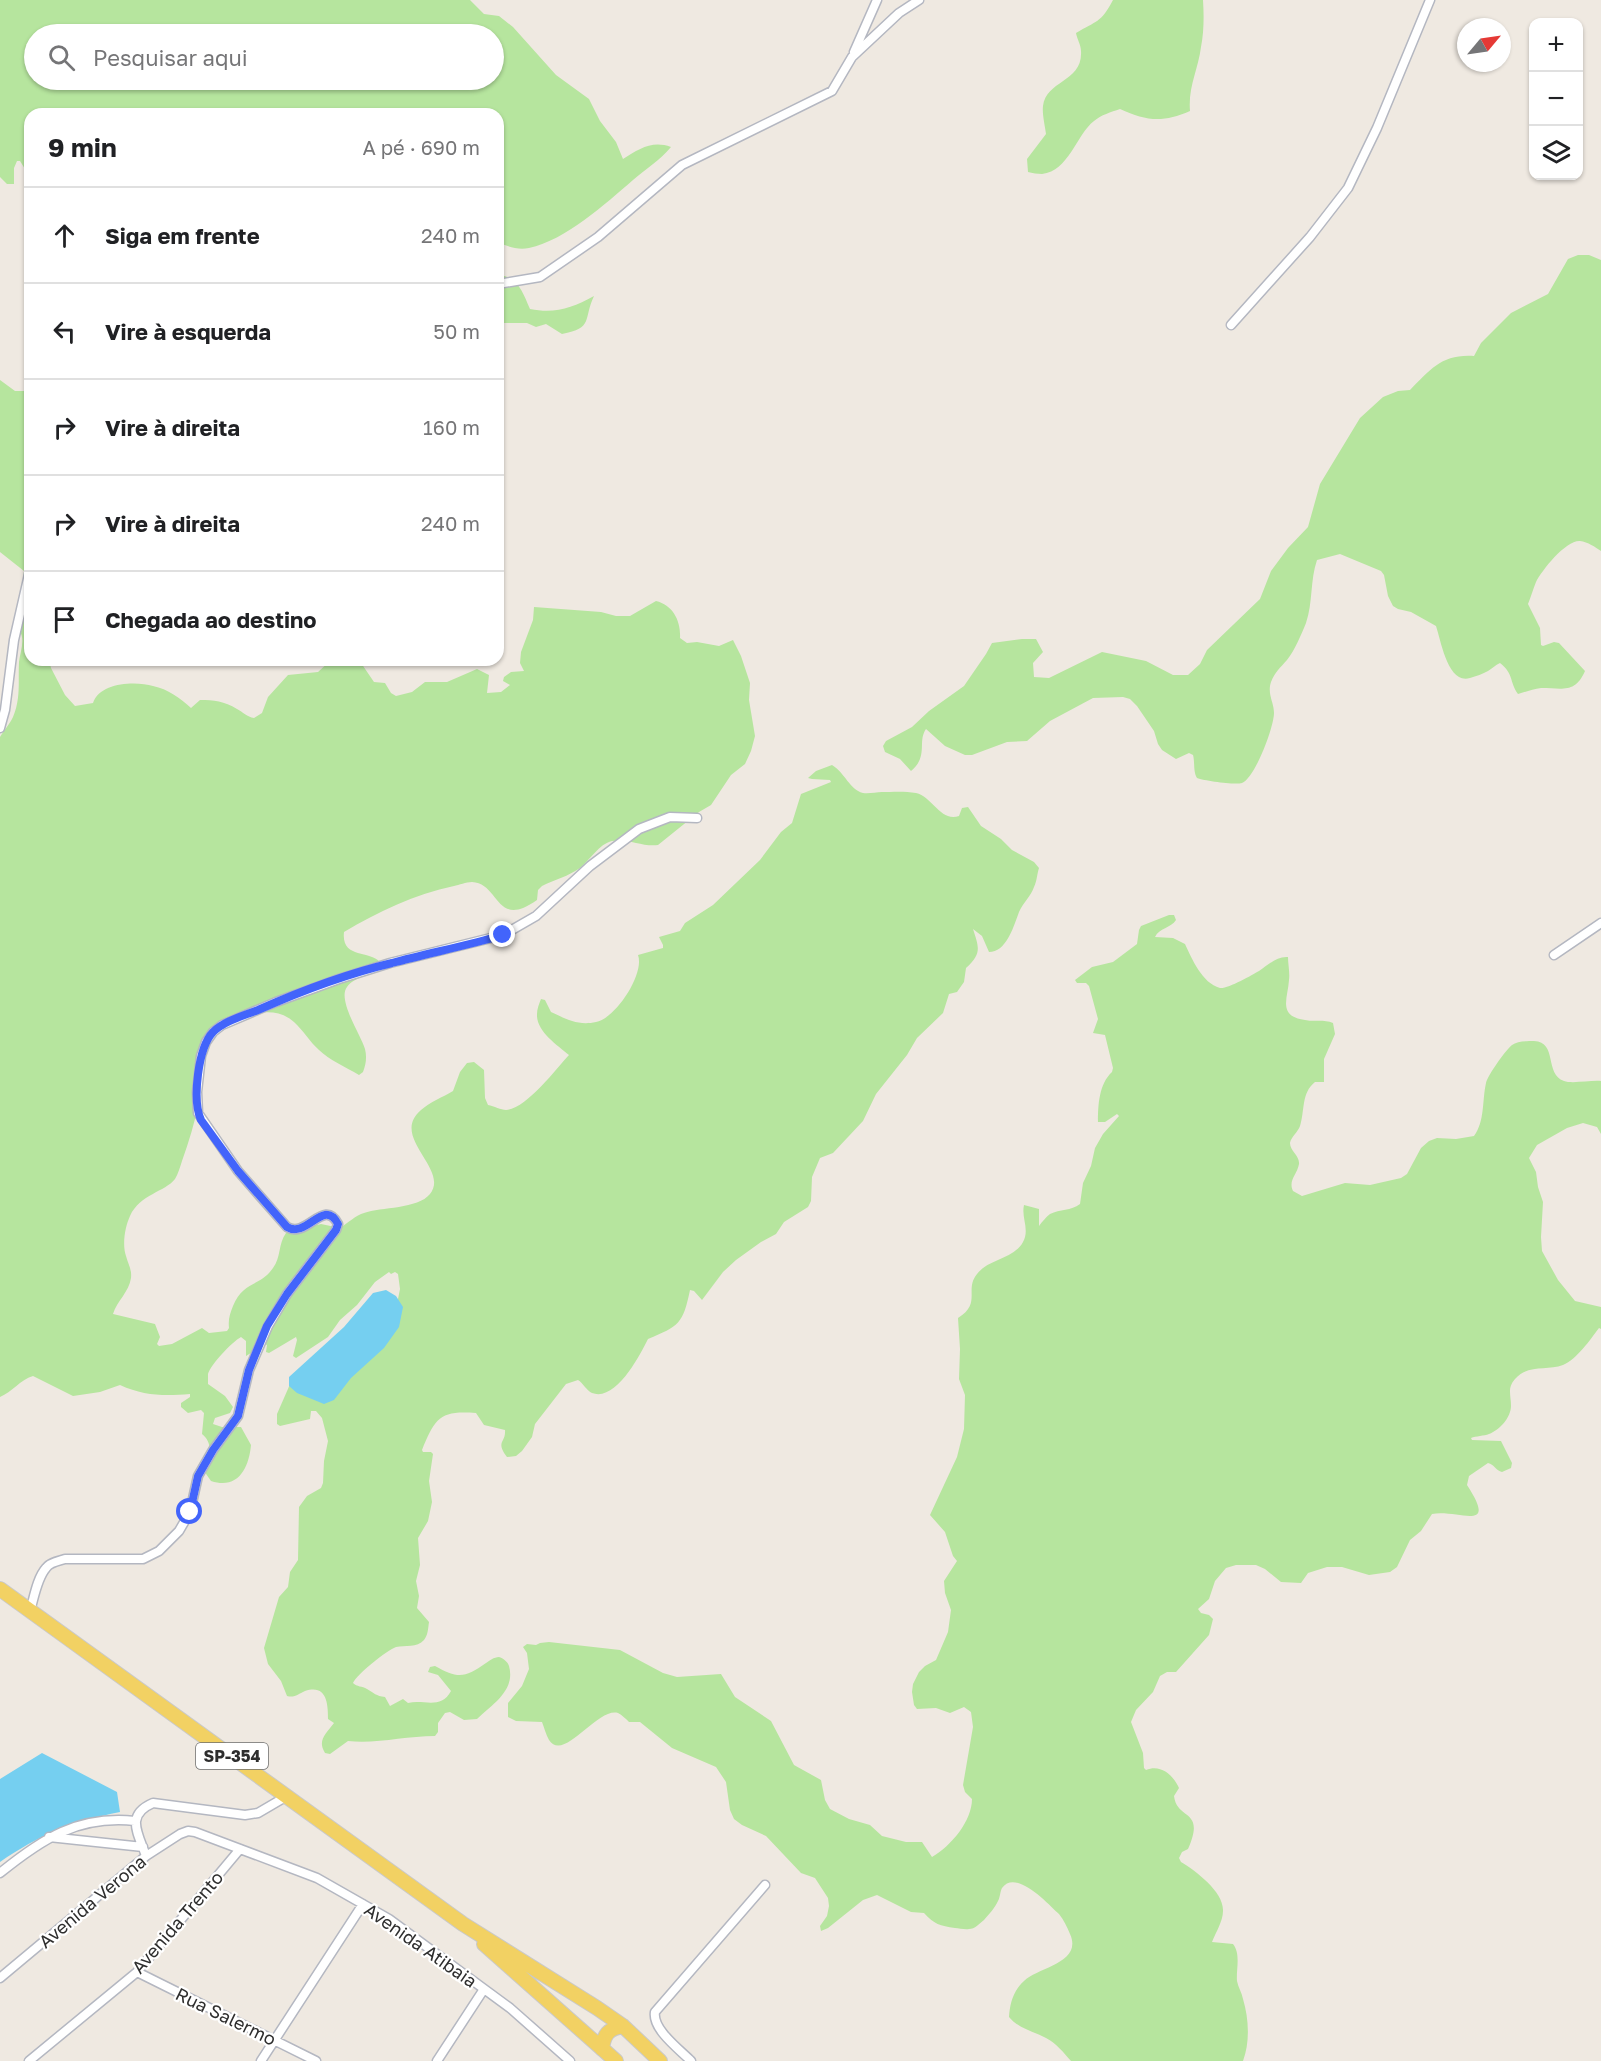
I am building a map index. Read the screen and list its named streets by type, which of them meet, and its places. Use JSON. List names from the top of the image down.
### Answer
{
  "streets": {
    "main road": ["SP-354"],
    "street": [
      "Avenida Verona",
      "Avenida Trento",
      "Avenida Atibaia",
      "Rua Salermo"
    ]
  },
  "crossings": [
    ["Avenida Verona", "Avenida Atibaia"],
    ["Avenida Trento", "Avenida Atibaia"],
    ["Avenida Trento", "Rua Salermo"]
  ],
  "north": "top right",
  "page": {
    "map_buttons": ["+", "−"],
    "search": "Pesquisar aqui",
    "heading": ["9 min", "A pé · 690 m"],
    "list": [
      ["Siga em frente", "240 m"],
      ["Vire à esquerda", "50 m"],
      ["Vire à direita", "160 m"],
      ["Vire à direita", "240 m"],
      "Chegada ao destino"
    ]
  }
}
